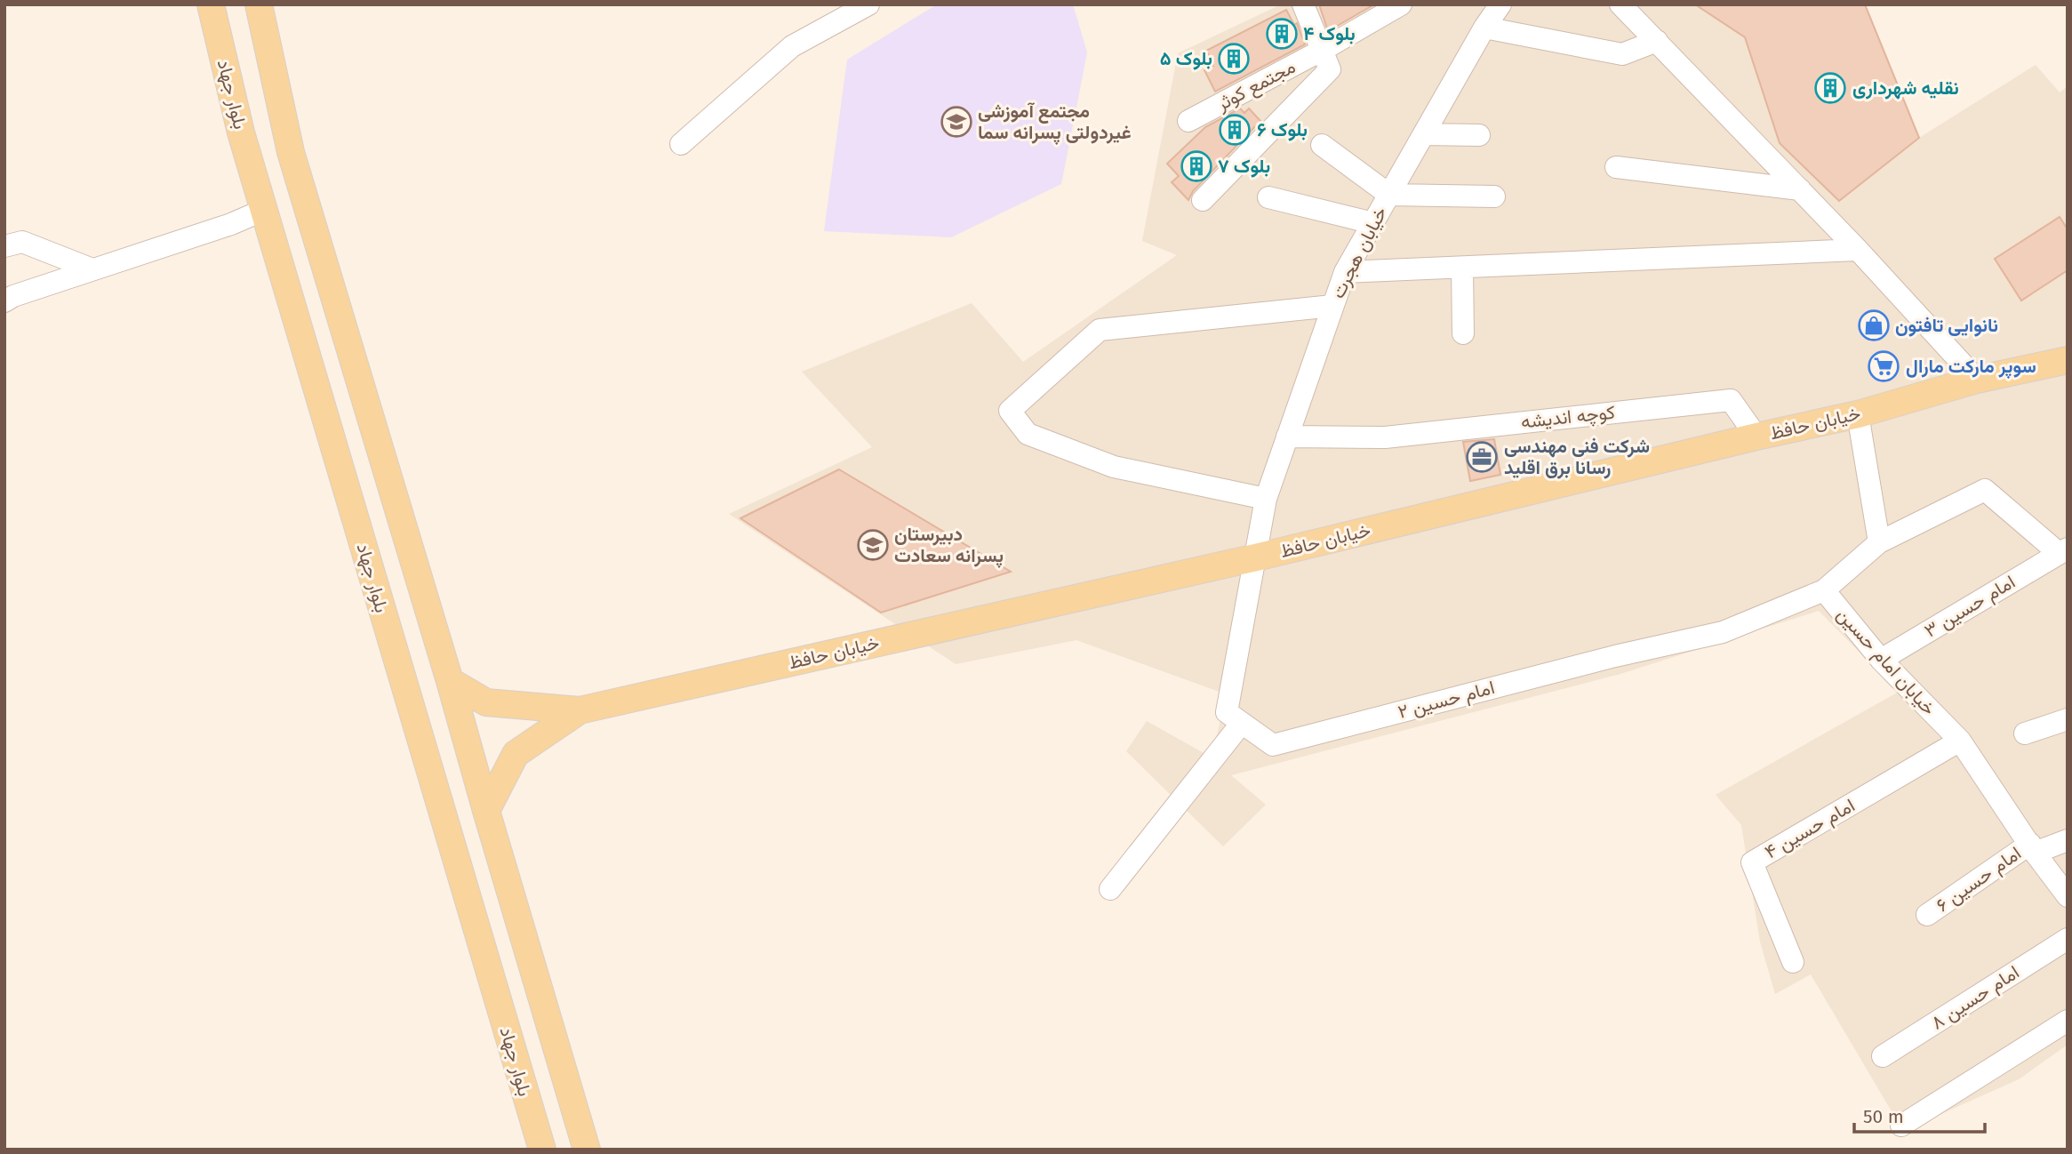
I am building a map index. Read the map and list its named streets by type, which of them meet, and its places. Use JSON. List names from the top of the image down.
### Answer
{
  "streets": {
    "main road": ["بلوار جهاد", "خیابان حافظ"],
    "street": [
      "مجتمع کوثر",
      "خیابان هجرت",
      "کوچه اندیشه",
      "امام حسین ۳",
      "خیابان امام حسین",
      "امام حسین ۲",
      "امام حسین ۴",
      "امام حسین ۶",
      "امام حسین ۸"
    ]
  },
  "crossings": [
    ["خیابان هجرت", "کوچه اندیشه"],
    ["خیابان هجرت", "خیابان حافظ"],
    ["خیابان هجرت", "امام حسین ۲"],
    ["کوچه اندیشه", "خیابان حافظ"],
    ["خیابان حافظ", "امام حسین ۲"],
    ["امام حسین ۳", "خیابان امام حسین"],
    ["خیابان امام حسین", "امام حسین ۲"],
    ["خیابان امام حسین", "امام حسین ۴"],
    ["خیابان امام حسین", "امام حسین ۶"]
  ],
  "places": {
    "building": [
      "بلوک ۴",
      "بلوک ۵",
      "نقلیه شهرداری",
      "بلوک ۶",
      "بلوک ۷"
    ],
    "school or university": ["مجتمع آموزشی غیردولتی پسرانه سما", "دبیرستان پسرانه سعادت"],
    "shop": ["نانوایی تافتون"],
    "supermarket": ["سوپر مارکت مارال"],
    "office": ["شرکت فنی مهندسی رسانا برق اقلید"]
  },
  "scale_bar": "50 m"
}
